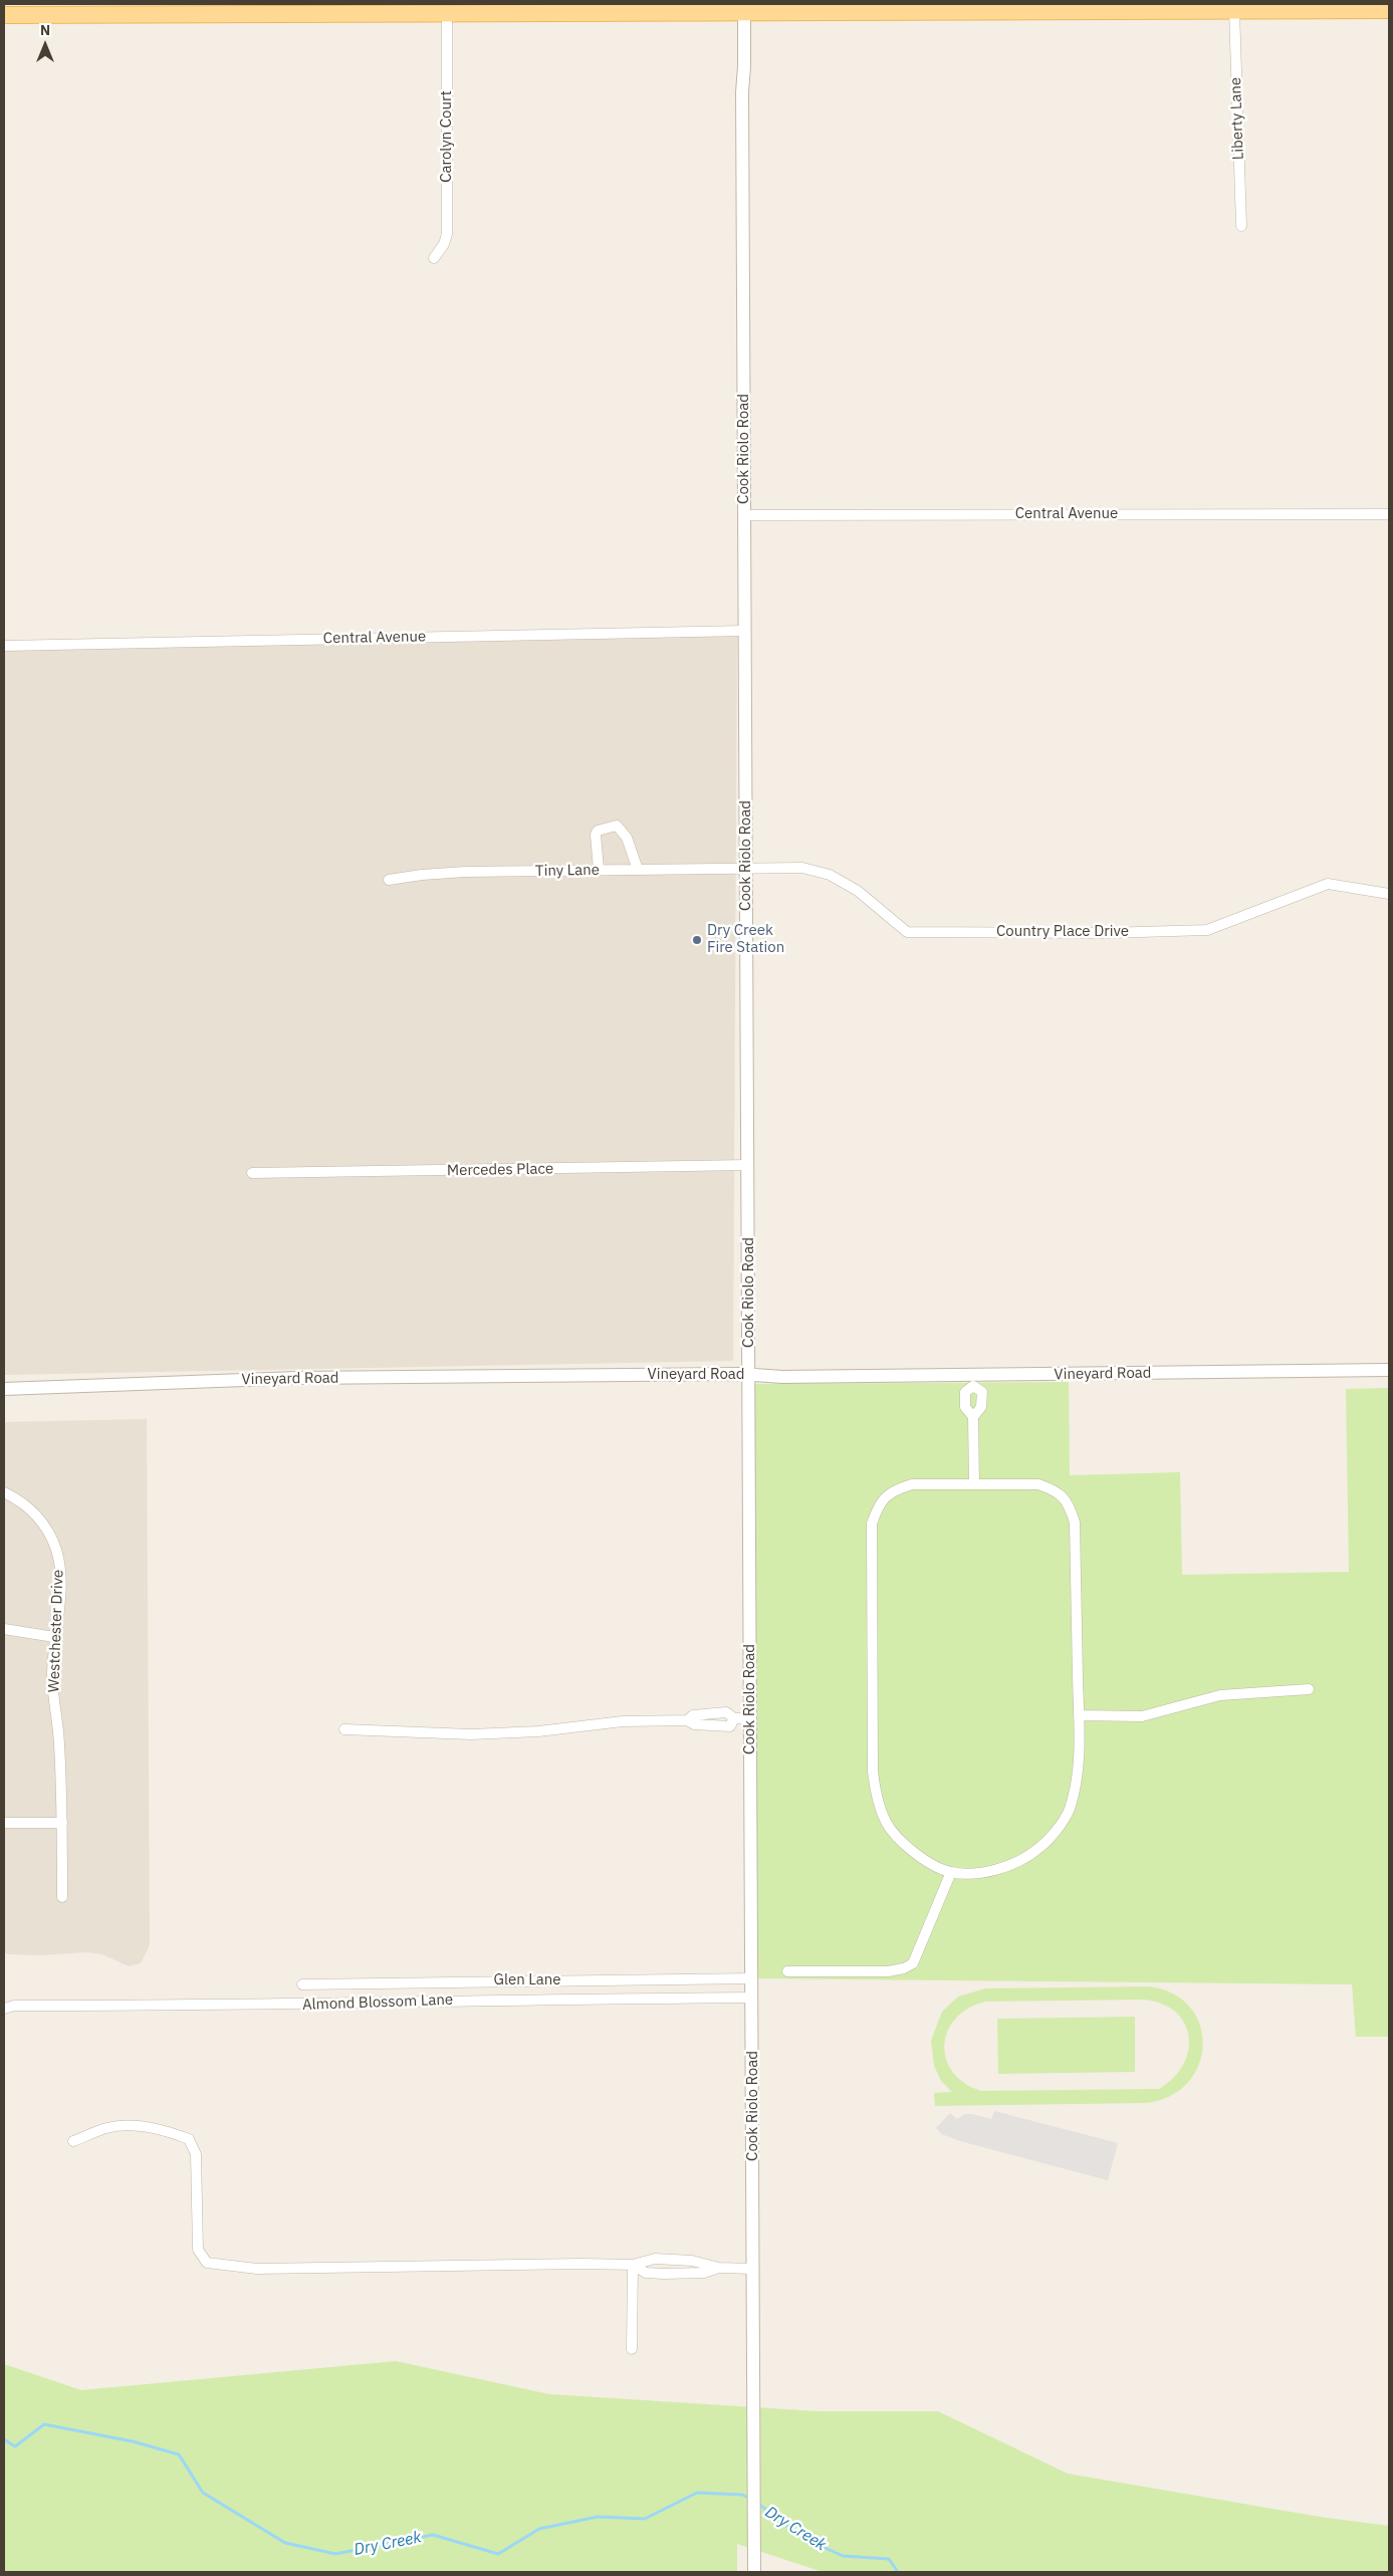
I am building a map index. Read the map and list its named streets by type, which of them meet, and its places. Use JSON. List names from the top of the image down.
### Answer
{
  "streets": {
    "street": [
      "Liberty Lane",
      "Carolyn Court",
      "Cook Riolo Road",
      "Central Avenue",
      "Tiny Lane",
      "Country Place Drive",
      "Mercedes Place",
      "Vineyard Road",
      "Westchester Drive",
      "Glen Lane",
      "Almond Blossom Lane"
    ]
  },
  "crossings": [
    ["Cook Riolo Road", "Central Avenue"],
    ["Cook Riolo Road", "Tiny Lane"],
    ["Cook Riolo Road", "Country Place Drive"],
    ["Cook Riolo Road", "Mercedes Place"],
    ["Cook Riolo Road", "Vineyard Road"],
    ["Cook Riolo Road", "Glen Lane"],
    ["Cook Riolo Road", "Almond Blossom Lane"],
    ["Tiny Lane", "Country Place Drive"]
  ],
  "water": ["Dry Creek"],
  "places": ["Dry Creek Fire Station"],
  "north": "top"
}
